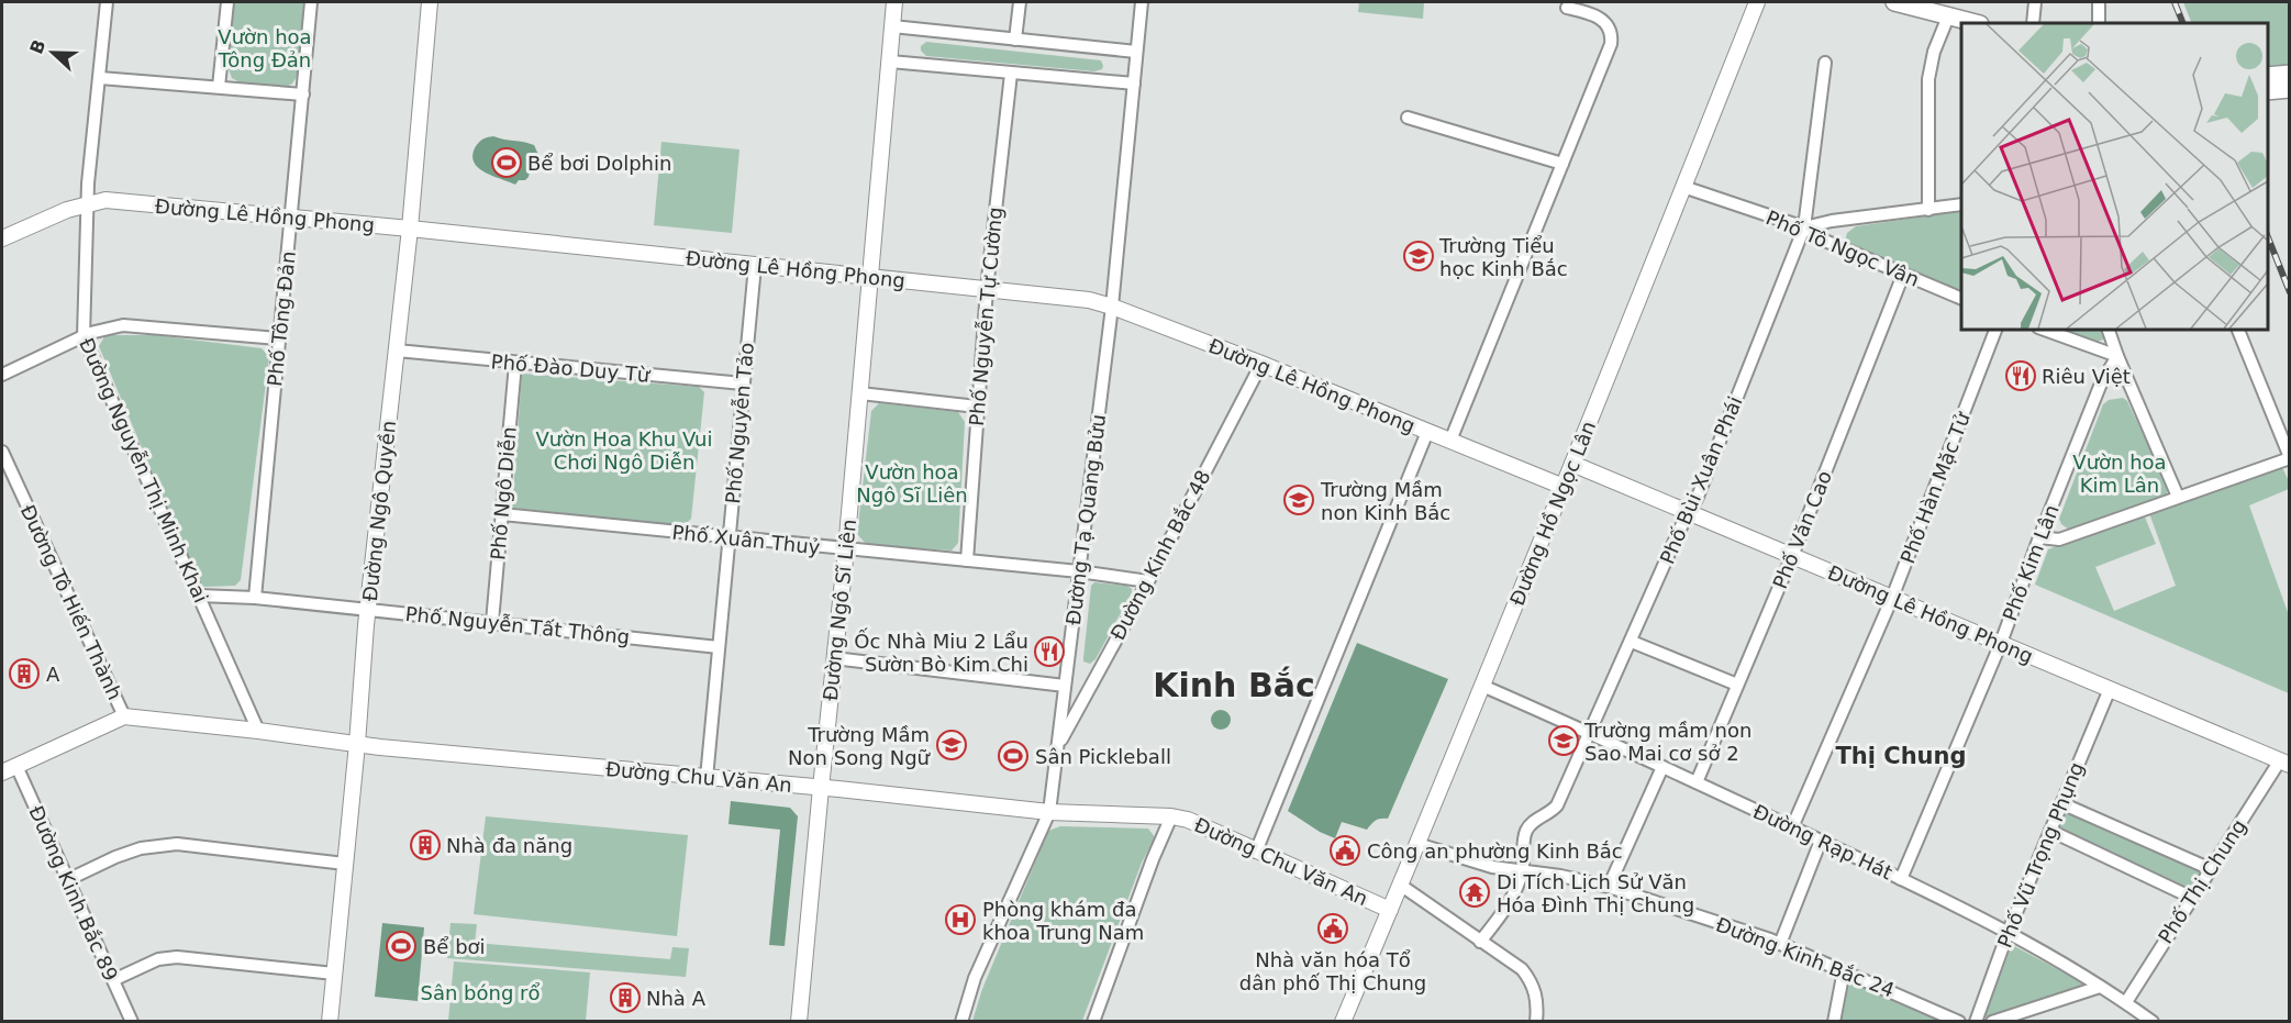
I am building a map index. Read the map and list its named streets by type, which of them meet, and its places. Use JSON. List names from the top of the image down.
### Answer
{
  "streets": {
    "street": [
      "Đường Lê Hồng Phong",
      "Phố Tô Ngọc Vân",
      "Phố Nguyễn Tự Cường",
      "Phố Tông Đản",
      "Phố Đào Duy Từ",
      "Phố Nguyễn Tảo",
      "Đường Nguyễn Thị Minh Khai",
      "Phố Bùi Xuân Phái",
      "Phố Hàn Mặc Tử",
      "Phố Ngô Diễn",
      "Đường Ngô Quyền",
      "Đường Hồ Ngọc Lân",
      "Đường Tạ Quang Bửu",
      "Phố Văn Cao",
      "Phố Xuân Thuỷ",
      "Đường Kinh Bắc 48",
      "Phố Kim Lân",
      "Đường Tô Hiến Thành",
      "Đường Ngô Sĩ Liên",
      "Phố Nguyễn Tất Thông",
      "Đường Chu Văn An",
      "Đường Rạp Hát",
      "Phố Vũ Trọng Phụng",
      "Phố Thị Chung",
      "Đường Kinh Bắc 89",
      "Đường Kinh Bắc 24"
    ]
  },
  "crossings": [
    ["Đường Lê Hồng Phong", "Phố Nguyễn Tự Cường"],
    ["Đường Lê Hồng Phong", "Phố Tông Đản"],
    ["Đường Lê Hồng Phong", "Phố Nguyễn Tảo"],
    ["Đường Lê Hồng Phong", "Đường Nguyễn Thị Minh Khai"],
    ["Đường Lê Hồng Phong", "Phố Bùi Xuân Phái"],
    ["Đường Lê Hồng Phong", "Phố Hàn Mặc Tử"],
    ["Đường Lê Hồng Phong", "Đường Ngô Quyền"],
    ["Đường Lê Hồng Phong", "Đường Hồ Ngọc Lân"],
    ["Đường Lê Hồng Phong", "Đường Tạ Quang Bửu"],
    ["Đường Lê Hồng Phong", "Phố Văn Cao"],
    ["Đường Lê Hồng Phong", "Đường Kinh Bắc 48"],
    ["Đường Lê Hồng Phong", "Phố Kim Lân"],
    ["Đường Lê Hồng Phong", "Đường Ngô Sĩ Liên"],
    ["Đường Lê Hồng Phong", "Phố Vũ Trọng Phụng"],
    ["Đường Lê Hồng Phong", "Phố Thị Chung"],
    ["Phố Tô Ngọc Vân", "Phố Bùi Xuân Phái"],
    ["Phố Tô Ngọc Vân", "Đường Hồ Ngọc Lân"],
    ["Phố Tô Ngọc Vân", "Phố Văn Cao"],
    ["Phố Nguyễn Tự Cường", "Phố Xuân Thuỷ"],
    ["Phố Tông Đản", "Phố Nguyễn Tất Thông"],
    ["Phố Đào Duy Từ", "Phố Nguyễn Tảo"],
    ["Phố Đào Duy Từ", "Phố Ngô Diễn"],
    ["Phố Đào Duy Từ", "Đường Ngô Quyền"],
    ["Phố Nguyễn Tảo", "Phố Xuân Thuỷ"],
    ["Phố Nguyễn Tảo", "Phố Nguyễn Tất Thông"],
    ["Phố Nguyễn Tảo", "Đường Chu Văn An"],
    ["Đường Nguyễn Thị Minh Khai", "Phố Nguyễn Tất Thông"],
    ["Đường Nguyễn Thị Minh Khai", "Đường Chu Văn An"],
    ["Phố Bùi Xuân Phái", "Đường Rạp Hát"],
    ["Phố Bùi Xuân Phái", "Đường Kinh Bắc 24"],
    ["Phố Hàn Mặc Tử", "Đường Rạp Hát"],
    ["Phố Ngô Diễn", "Phố Xuân Thuỷ"],
    ["Phố Ngô Diễn", "Phố Nguyễn Tất Thông"],
    ["Đường Ngô Quyền", "Phố Nguyễn Tất Thông"],
    ["Đường Ngô Quyền", "Đường Chu Văn An"],
    ["Đường Hồ Ngọc Lân", "Đường Chu Văn An"],
    ["Đường Hồ Ngọc Lân", "Đường Rạp Hát"],
    ["Đường Hồ Ngọc Lân", "Đường Kinh Bắc 24"],
    ["Đường Tạ Quang Bửu", "Phố Xuân Thuỷ"],
    ["Đường Tạ Quang Bửu", "Đường Kinh Bắc 48"],
    ["Đường Tạ Quang Bửu", "Đường Chu Văn An"],
    ["Phố Văn Cao", "Đường Rạp Hát"],
    ["Phố Xuân Thuỷ", "Đường Kinh Bắc 48"],
    ["Phố Xuân Thuỷ", "Đường Ngô Sĩ Liên"],
    ["Phố Kim Lân", "Đường Rạp Hát"],
    ["Đường Tô Hiến Thành", "Đường Chu Văn An"],
    ["Đường Ngô Sĩ Liên", "Đường Chu Văn An"],
    ["Đường Rạp Hát", "Phố Vũ Trọng Phụng"],
    ["Đường Rạp Hát", "Phố Thị Chung"]
  ],
  "districts": ["Kinh Bắc", "Thị Chung"],
  "parks": [
    "Vườn hoa Tông Đản",
    "Vườn Hoa Khu Vui Chơi Ngô Diễn",
    "Vườn hoa Kim Lân",
    "Vườn hoa Ngô Sĩ Liên",
    "Sân bóng rổ"
  ],
  "places": {
    "sports": ["Bể bơi Dolphin", "Sân Pickleball", "Bể bơi"],
    "school or university": [
      "Trường Tiểu học Kinh Bắc",
      "Trường Mầm non Kinh Bắc",
      "Trường mầm non Sao Mai cơ sở 2",
      "Trường Mầm Non Song Ngữ"
    ],
    "restaurant": ["Riêu Việt", "Ốc Nhà Miu 2 Lẩu Sườn Bò Kim Chi"],
    "building": ["A", "Nhà đa năng", "Nhà A"],
    "public building": ["Công an phường Kinh Bắc", "Nhà văn hóa Tổ dân phố Thị Chung"],
    "temple": ["Di Tích Lịch Sử Văn Hóa Đình Thị Chung"],
    "hospital": ["Phòng khám đa khoa Trung Nam"]
  },
  "north": "left"
}
